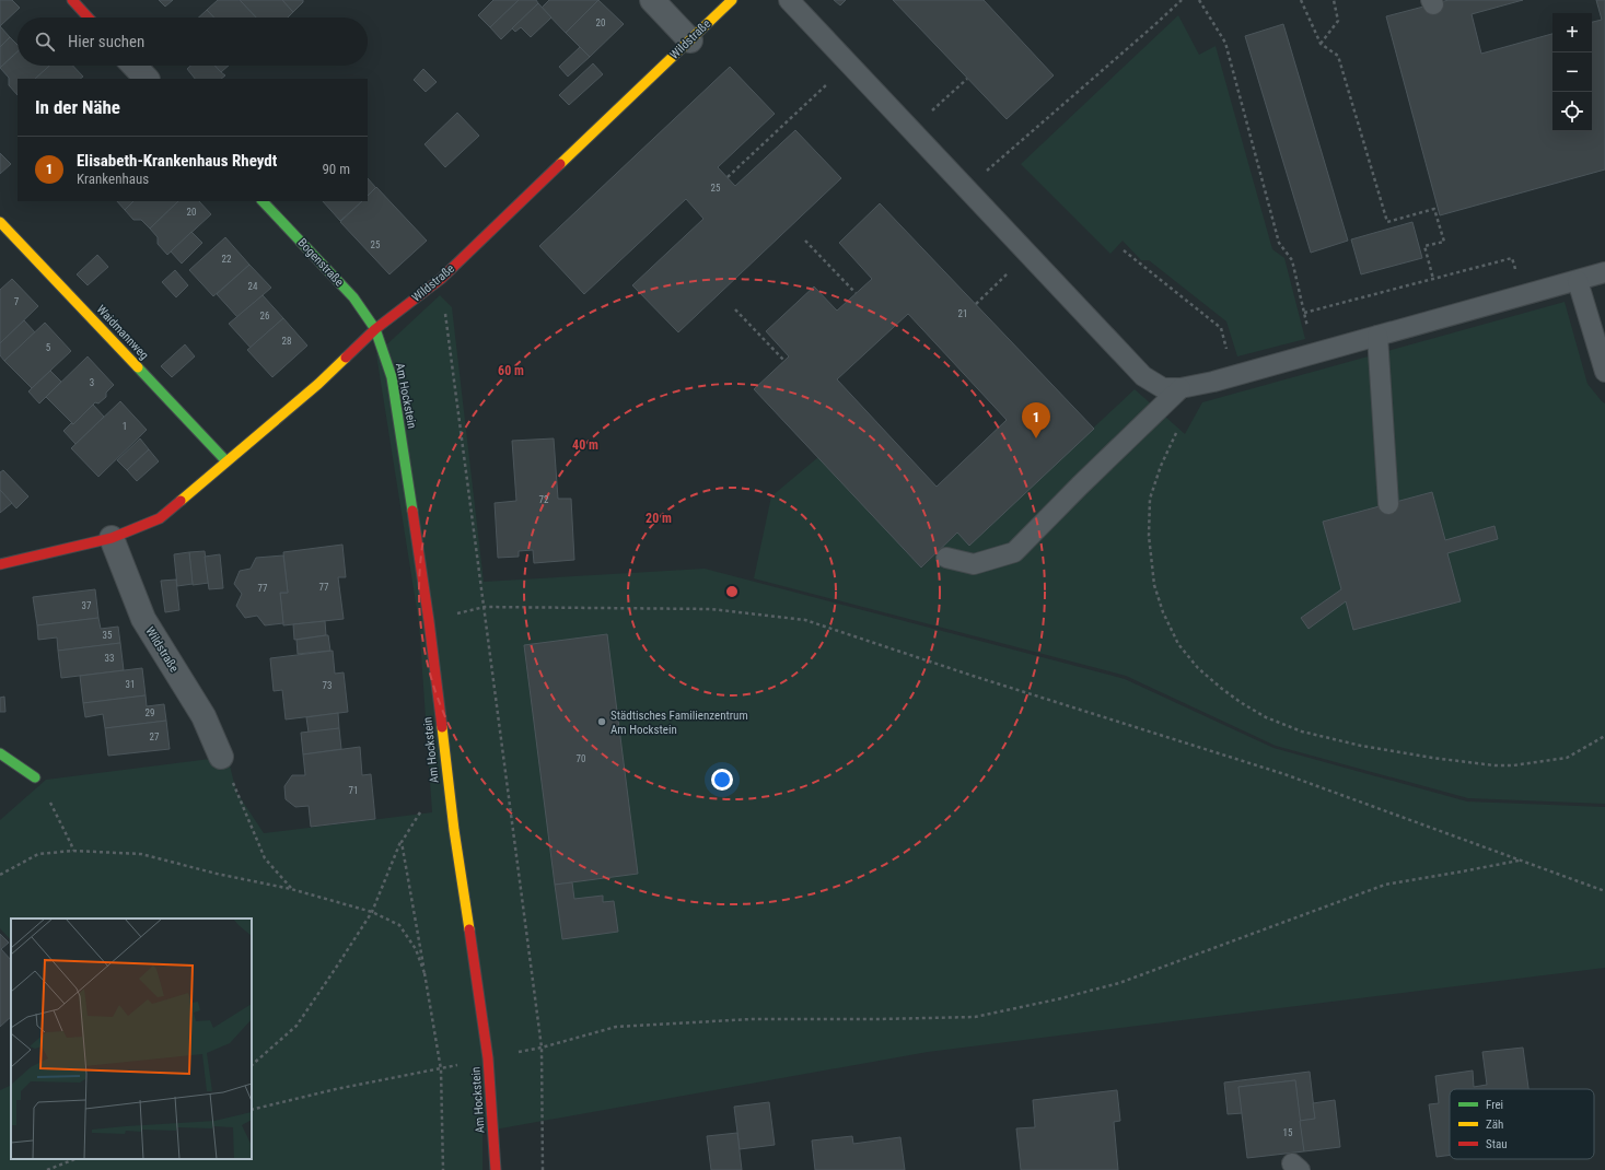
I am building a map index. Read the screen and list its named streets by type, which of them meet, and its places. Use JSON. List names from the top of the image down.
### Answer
{
  "streets": {
    "street": [
      "Wildstraße",
      "Bogenstraße",
      "Waidmannweg",
      "Am Hockstein"
    ]
  },
  "crossings": [
    ["Wildstraße", "Bogenstraße"],
    ["Wildstraße", "Waidmannweg"],
    ["Wildstraße", "Am Hockstein"],
    ["Bogenstraße", "Am Hockstein"]
  ],
  "places": ["Städtisches Familienzentrum Am Hockstein"],
  "house_numbers": [
    "20",
    "25",
    "20",
    "25",
    "22",
    "24",
    "7",
    "21",
    "26",
    "28",
    "5",
    "3",
    "1",
    "72",
    "77",
    "77",
    "37",
    "35",
    "33",
    "31",
    "73",
    "29",
    "27",
    "70",
    "71",
    "15"
  ],
  "legend": ["Frei", "Zäh", "Stau"],
  "page": {
    "map_buttons": ["+", "−"],
    "search": "Hier suchen",
    "heading": "In der Nähe",
    "list": [
      {
        "mark": "1",
        "name": "Elisabeth-Krankenhaus Rheydt",
        "note": "Krankenhaus",
        "value": "90 m"
      }
    ],
    "pins": "1"
  },
  "rings": ["60 m", "40 m", "20 m"]
}
